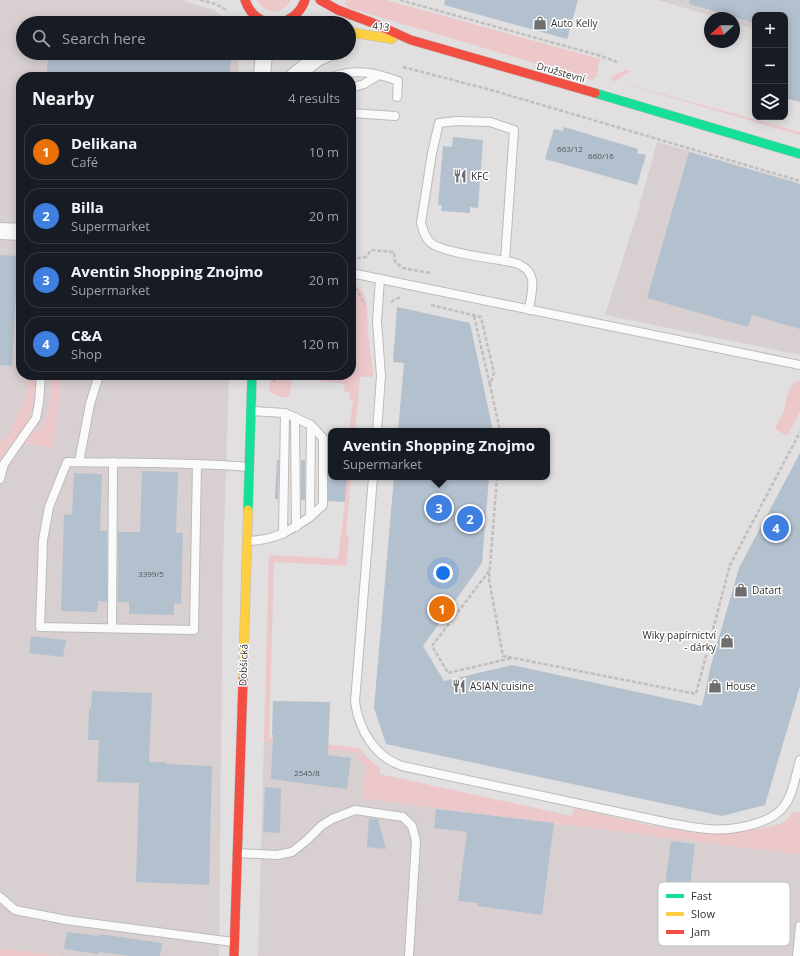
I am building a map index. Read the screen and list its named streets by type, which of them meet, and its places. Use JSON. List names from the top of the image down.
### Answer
{
  "streets": {
    "main road": ["413", "Družstevní", "Dobšická"]
  },
  "crossings": [
    ["413", "Družstevní"]
  ],
  "places": {
    "shop": [
      "Auto Kelly",
      "Datart",
      "Wiky papírnictví - dárky",
      "House"
    ],
    "restaurant": ["KFC", "ASIAN cuisine"]
  },
  "house_numbers": [
    "663/12",
    "660/16",
    "3399/5",
    "2545/8"
  ],
  "legend": ["Fast", "Slow", "Jam"],
  "north": "left",
  "page": {
    "map_buttons": ["+", "−"],
    "search": "Search here",
    "heading": ["Nearby", "4 results"],
    "list": [
      {
        "mark": "1",
        "name": "Delikana",
        "note": "Café",
        "value": "10 m"
      },
      {
        "mark": "2",
        "name": "Billa",
        "note": "Supermarket",
        "value": "20 m"
      },
      {
        "mark": "3",
        "name": "Aventin Shopping Znojmo",
        "note": "Supermarket",
        "value": "20 m"
      },
      {
        "mark": "4",
        "name": "C&A",
        "note": "Shop",
        "value": "120 m"
      }
    ],
    "popup": ["Aventin Shopping Znojmo", "Supermarket"],
    "pins": [
      "3",
      "2",
      "4",
      "1"
    ]
  }
}
